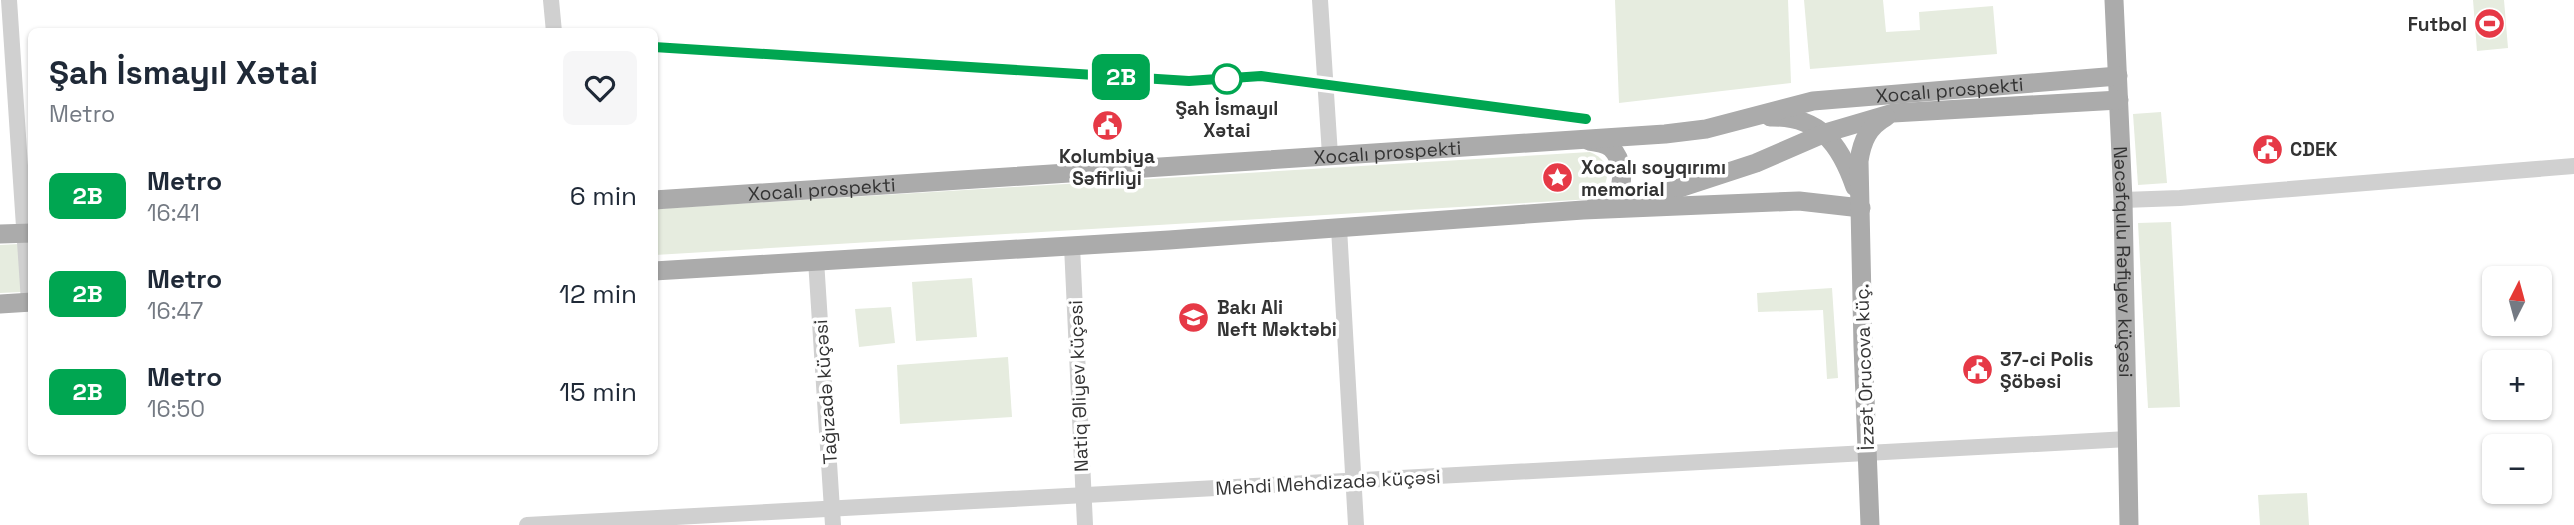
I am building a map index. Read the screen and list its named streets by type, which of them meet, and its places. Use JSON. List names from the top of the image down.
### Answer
{
  "streets": {
    "main road": ["Xocalı prospekti", "Nəcəfqulu Rəfiyev küçəsi", "İzzət Orucova küç."],
    "street": ["Natiq Əliyev küçəsi", "Tağızadə küçəsi", "Mehdi Mehdizadə küçəsi"]
  },
  "crossings": [
    ["Xocalı prospekti", "Nəcəfqulu Rəfiyev küçəsi"],
    ["Xocalı prospekti", "İzzət Orucova küç."],
    ["Xocalı prospekti", "Natiq Əliyev küçəsi"],
    ["Xocalı prospekti", "Tağızadə küçəsi"],
    ["Nəcəfqulu Rəfiyev küçəsi", "Mehdi Mehdizadə küçəsi"],
    ["İzzət Orucova küç.", "Mehdi Mehdizadə küçəsi"],
    ["Natiq Əliyev küçəsi", "Mehdi Mehdizadə küçəsi"],
    ["Tağızadə küçəsi", "Mehdi Mehdizadə küçəsi"]
  ],
  "places": {
    "sports": ["Futbol"],
    "other": ["Şah İsmayıl Xətai"],
    "public building": ["Kolumbiya Səfirliyi", "CDEK", "37-ci Polis Şöbəsi"],
    "place": ["Xocalı soyqırımı memorial"],
    "school or university": ["Bakı Ali Neft Məktəbi"]
  },
  "lines": ["metro line 2B"],
  "north": "top",
  "page": {
    "on_map": "2B",
    "heading": ["Şah İsmayıl Xətai", "Metro"],
    "list": [
      {
        "mark": "2B",
        "name": "Metro",
        "note": "16:41",
        "value": "6 min"
      },
      {
        "mark": "2B",
        "name": "Metro",
        "note": "16:47",
        "value": "12 min"
      },
      {
        "mark": "2B",
        "name": "Metro",
        "note": "16:50",
        "value": "15 min"
      }
    ],
    "map_buttons": ["+", "−"]
  }
}
